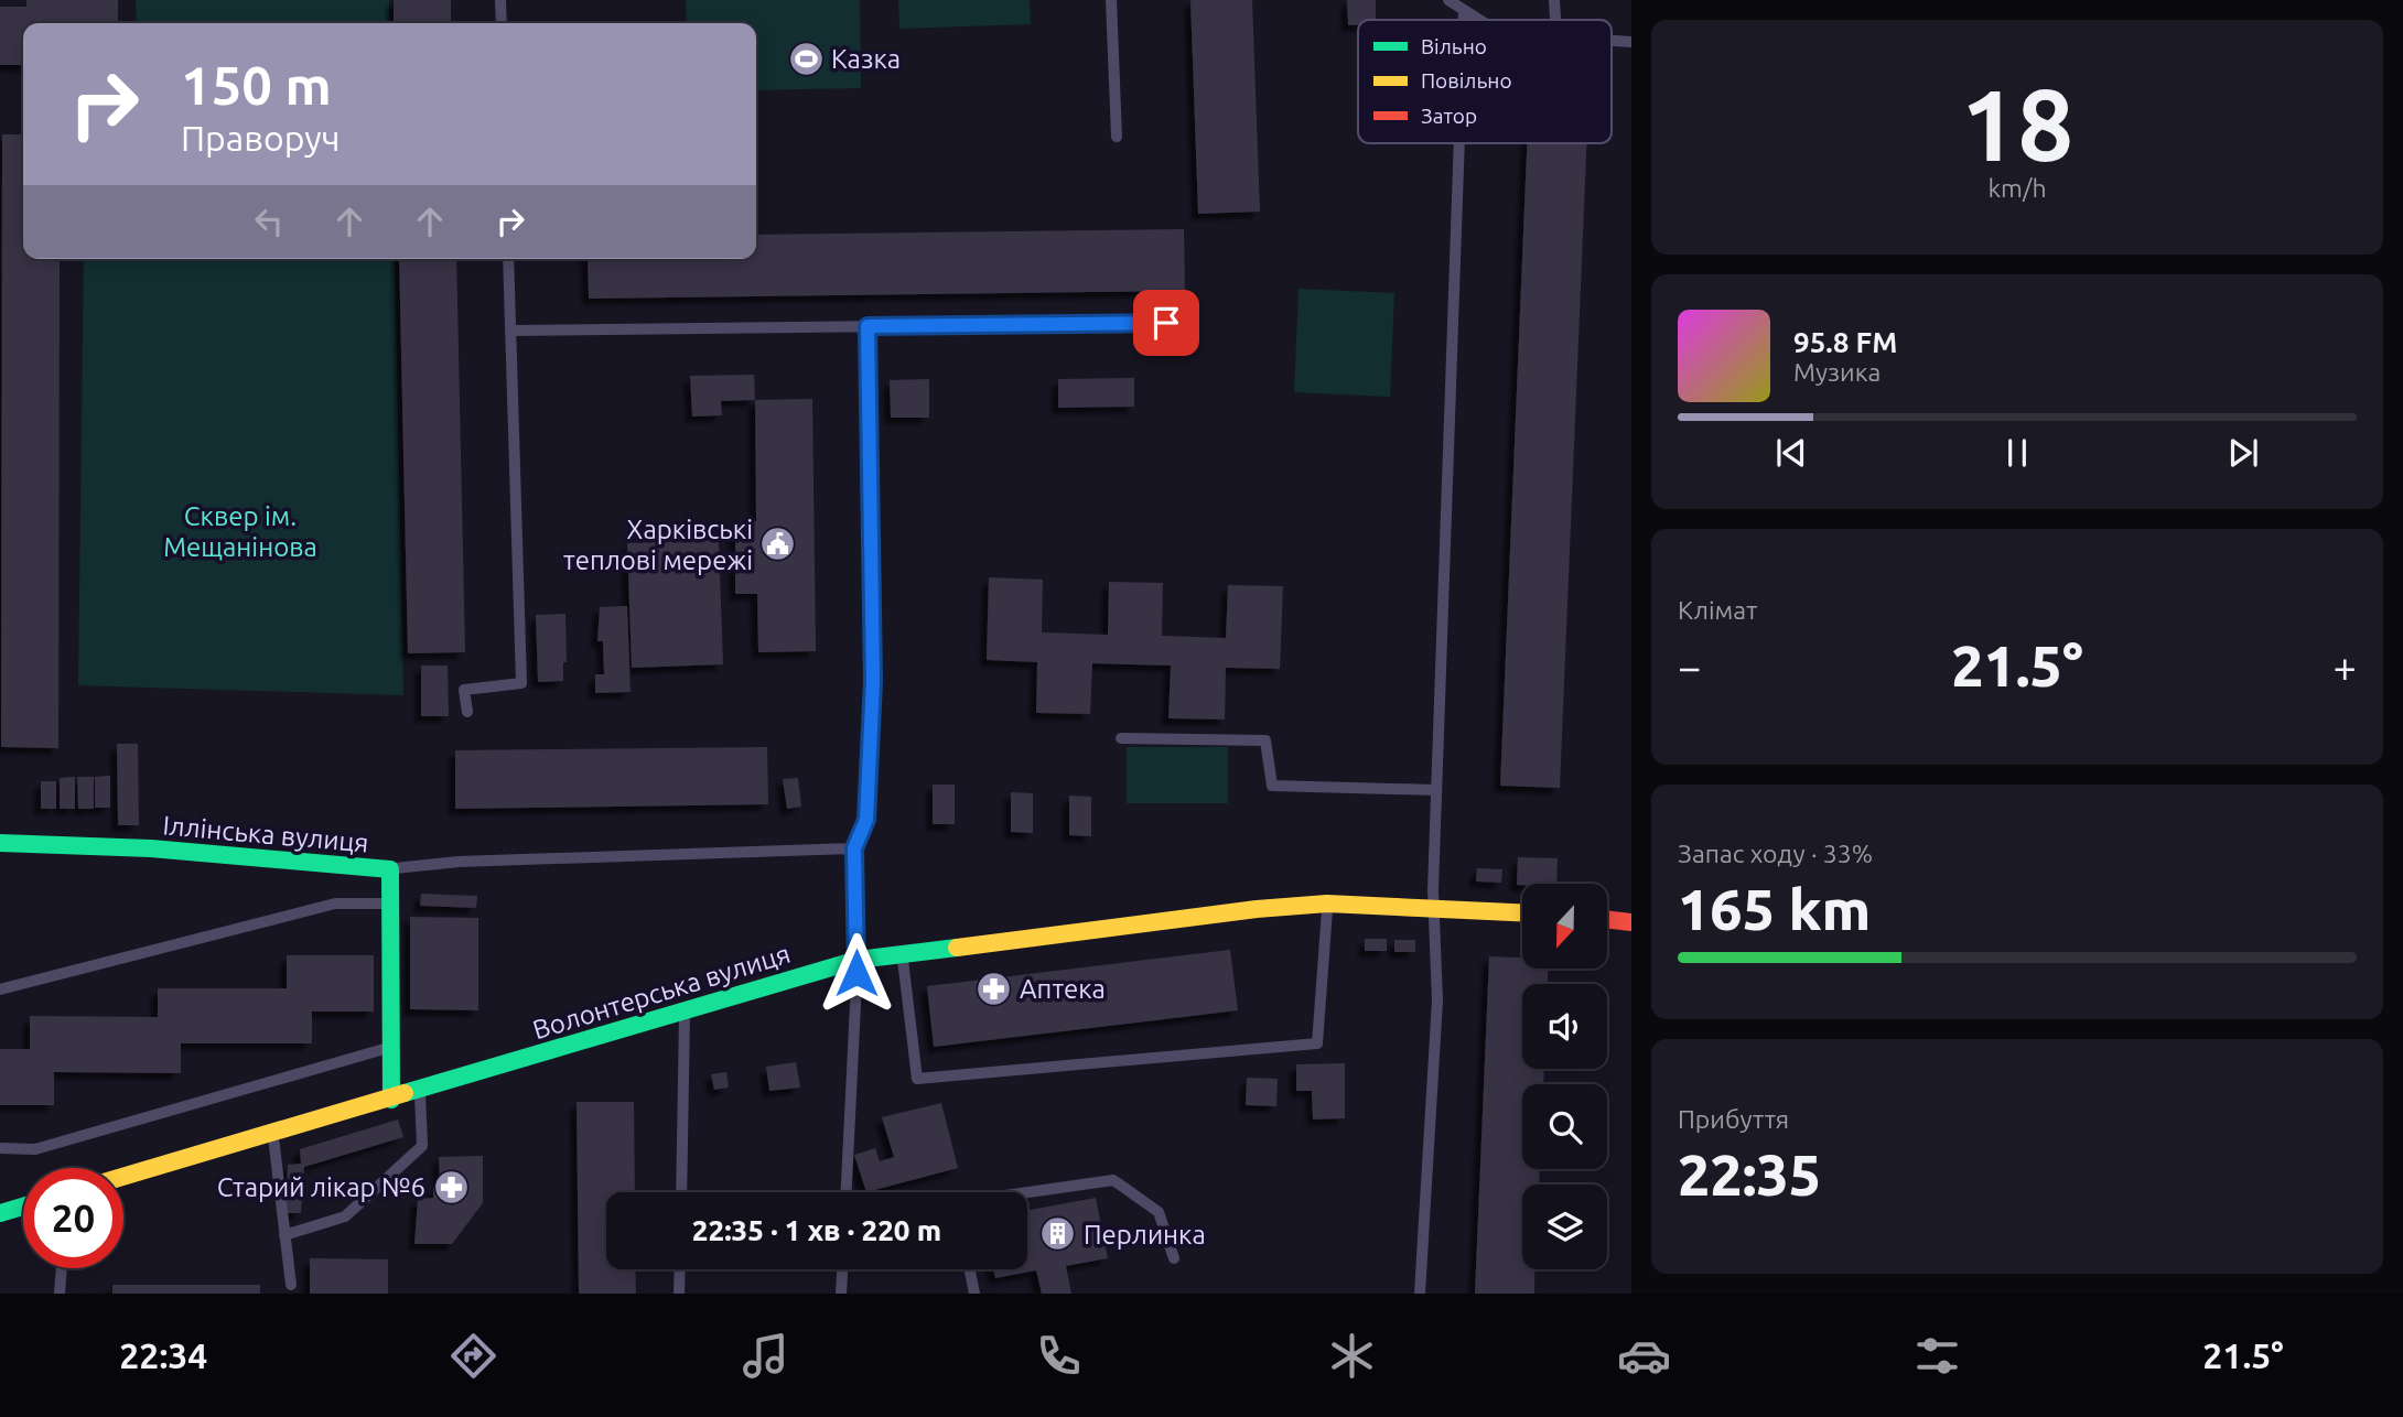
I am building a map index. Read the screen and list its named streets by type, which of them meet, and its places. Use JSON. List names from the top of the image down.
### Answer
{
  "streets": {
    "main road": ["Іллінська вулиця", "Волонтерська вулиця"]
  },
  "crossings": [
    ["Іллінська вулиця", "Волонтерська вулиця"]
  ],
  "parks": ["Сквер ім. Мещанінова"],
  "places": {
    "sports": ["Казка"],
    "public building": ["Харківські теплові мережі"],
    "pharmacy": ["Аптека", "Старий лікар №6"],
    "building": ["Перлинка"]
  },
  "legend": ["Вільно", "Повільно", "Затор"],
  "north": "bottom",
  "page": {
    "tile": [
      ["18", "km/h"],
      "Клімат",
      ["Запас ходу · 33%", "165 km"],
      ["Прибуття", "22:35"]
    ],
    "turn": ["150 m", "Праворуч"],
    "song": ["95.8 FM", "Музика"],
    "heat": ["−", "21.5°", "+"],
    "limit": "20",
    "trip": "22:35 · 1 хв · 220 m",
    "tabs": ["22:34", "21.5°"]
  }
}
